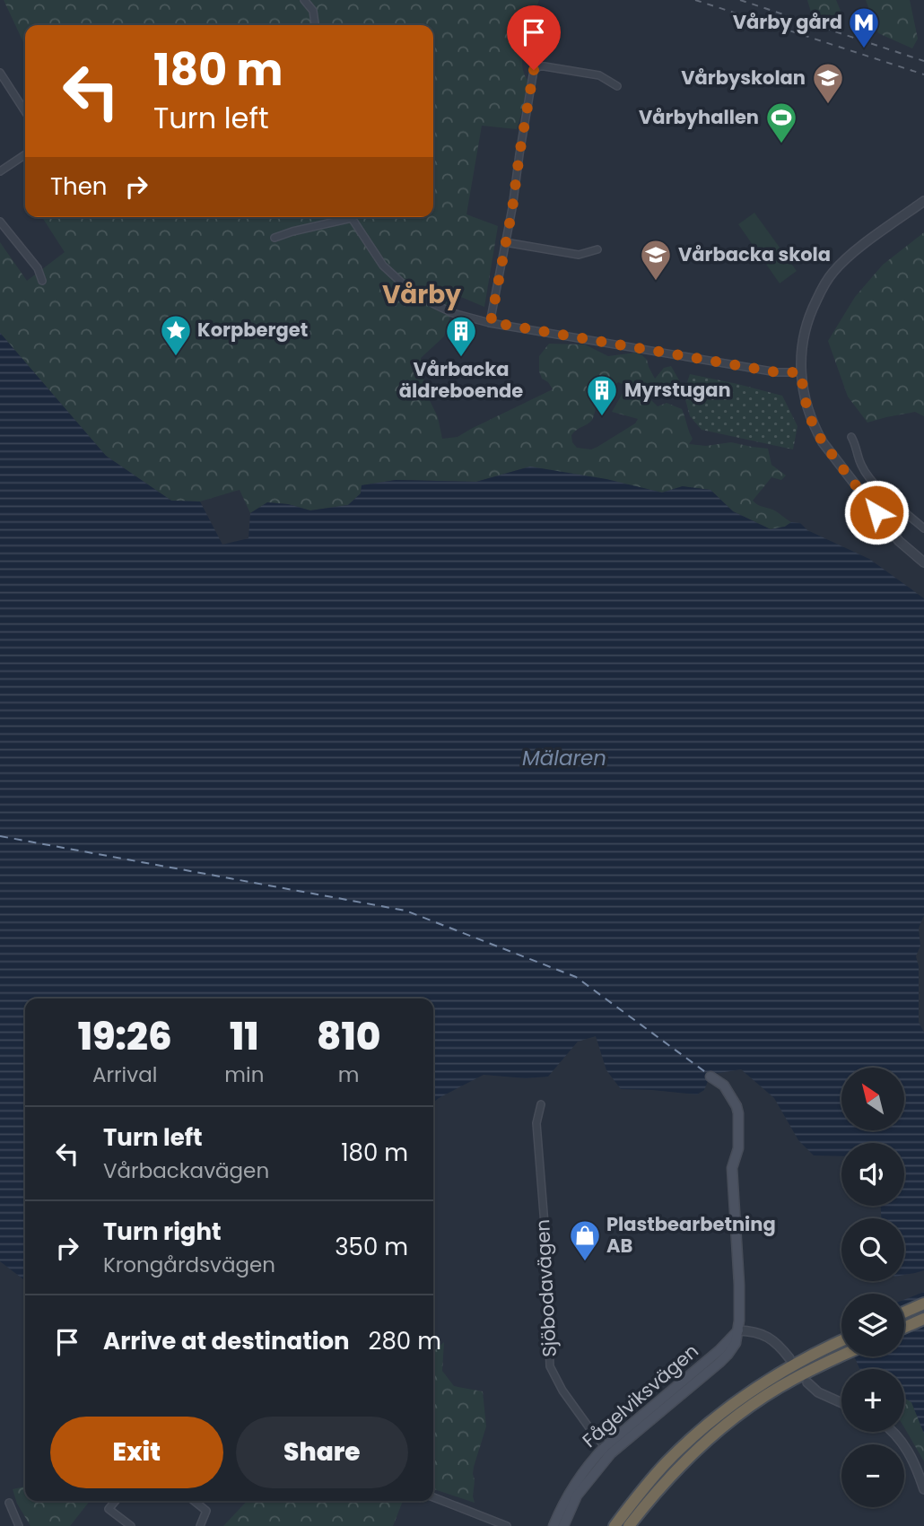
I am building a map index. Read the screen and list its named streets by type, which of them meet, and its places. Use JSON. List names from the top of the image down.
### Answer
{
  "streets": {
    "main road": ["Fågelviksvägen"],
    "street": ["Sjöbodavägen"]
  },
  "crossings": [
    ["Sjöbodavägen", "Fågelviksvägen"]
  ],
  "districts": ["Vårby"],
  "water": ["Mälaren"],
  "places": {
    "metro station": ["Vårby gård"],
    "school or university": ["Vårbyskolan", "Vårbacka skola"],
    "sports": ["Vårbyhallen"],
    "place": ["Korpberget"],
    "building": ["Vårbacka äldreboende", "Myrstugan"],
    "shop": ["Plastbearbetning AB"]
  },
  "north": "top left",
  "page": {
    "turn": ["180 m", "Turn left"],
    "then": "Then",
    "eta": [
      "19:26",
      "Arrival",
      "11",
      "min",
      "810",
      "m"
    ],
    "map_buttons": ["+", "−"],
    "list": [
      {
        "name": "Turn left",
        "note": "Vårbackavägen",
        "value": "180 m"
      },
      {
        "name": "Turn right",
        "note": "Krongårdsvägen",
        "value": "350 m"
      },
      {
        "name": "Arrive at destination",
        "value": "280 m"
      }
    ],
    "buttons": ["Exit", "Share"]
  }
}
